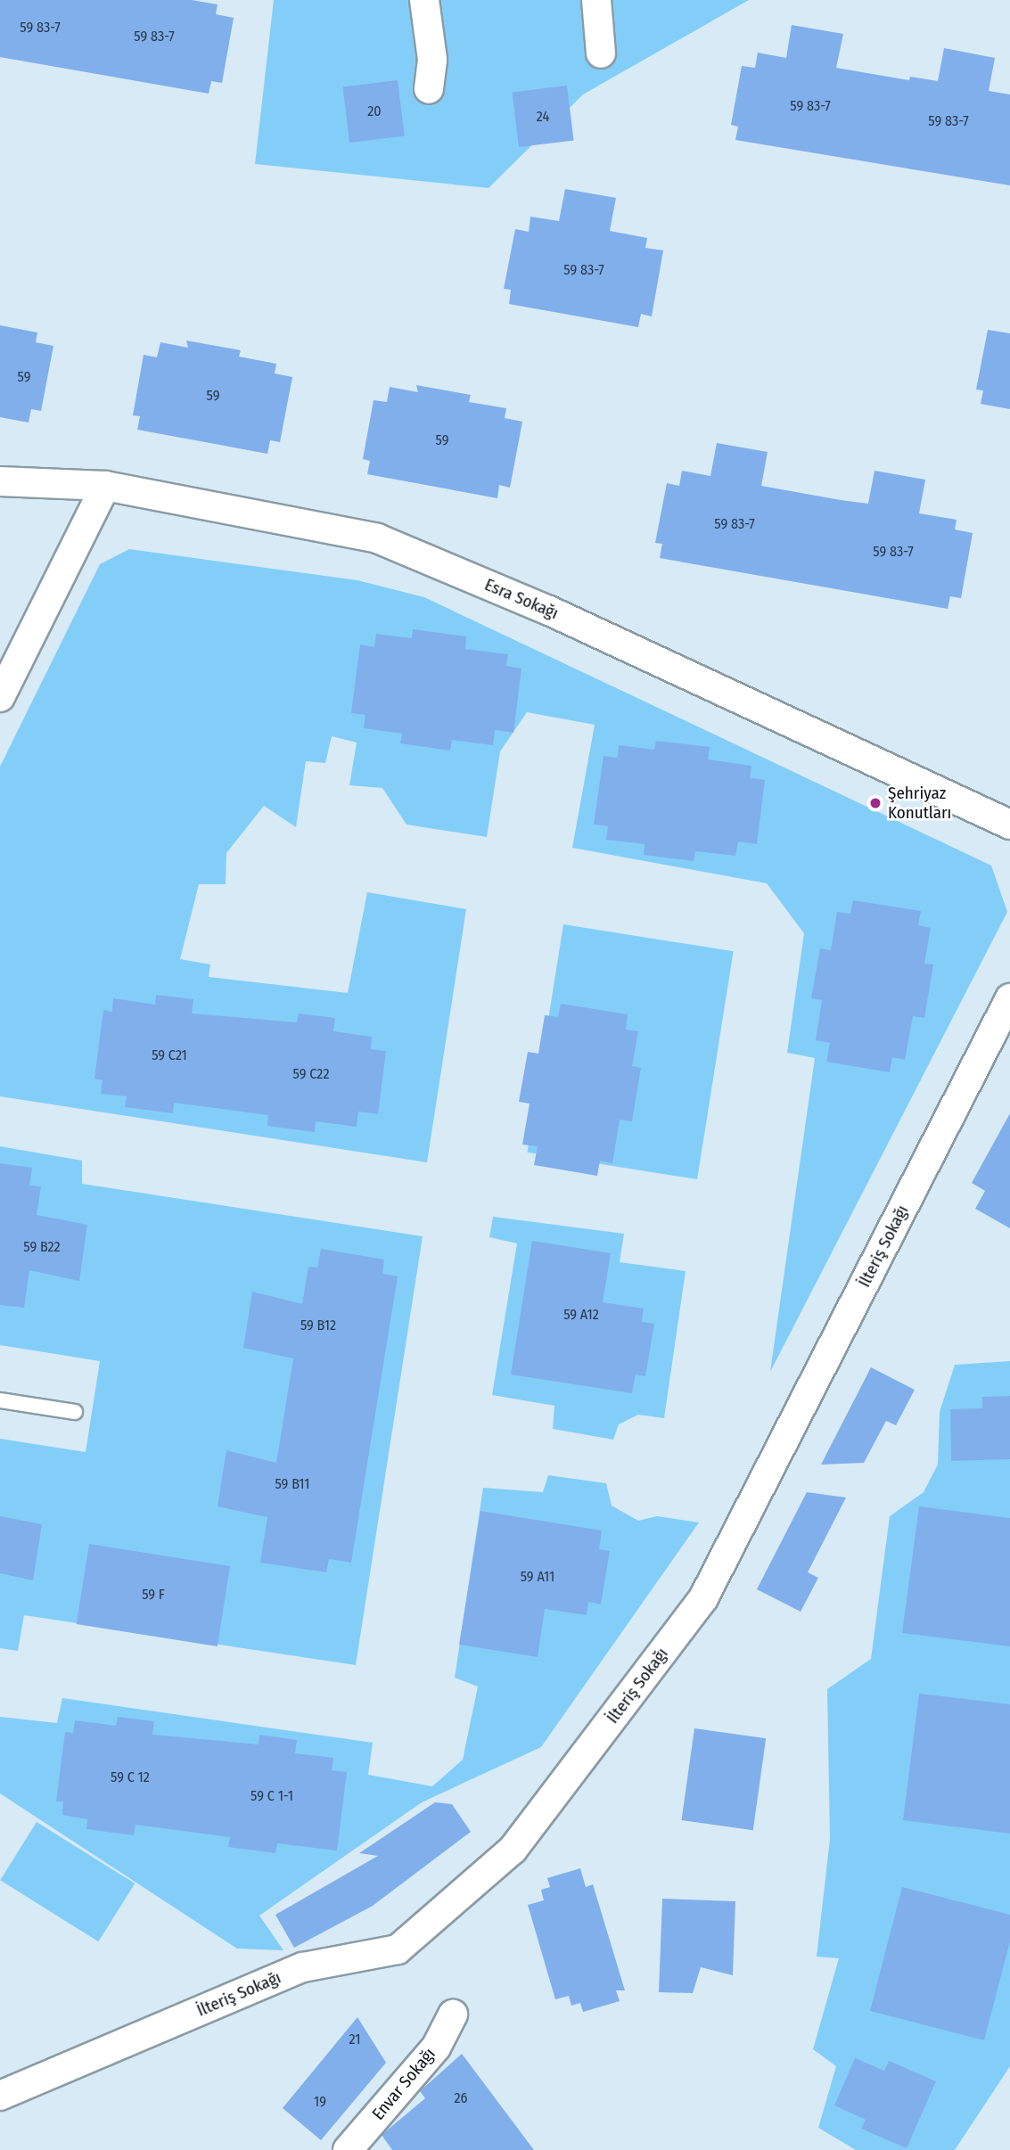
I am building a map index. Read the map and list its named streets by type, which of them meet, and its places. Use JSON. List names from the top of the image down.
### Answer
{
  "streets": {
    "street": ["Esra Sokağı", "İlteriş Sokağı", "Envar Sokağı"]
  },
  "places": ["Şehriyaz Konutları"],
  "house_numbers": [
    "59 83-7",
    "59 83-7",
    "59 83-7",
    "20",
    "24",
    "59 83-7",
    "59 83-7",
    "59",
    "59",
    "59",
    "59 83-7",
    "59 83-7",
    "59 C21",
    "59 C22",
    "59 B22",
    "59 A12",
    "59 B12",
    "59 B11",
    "59 A11",
    "59 F",
    "59 C 12",
    "59 C 1-1",
    "21",
    "26",
    "19"
  ]
}
